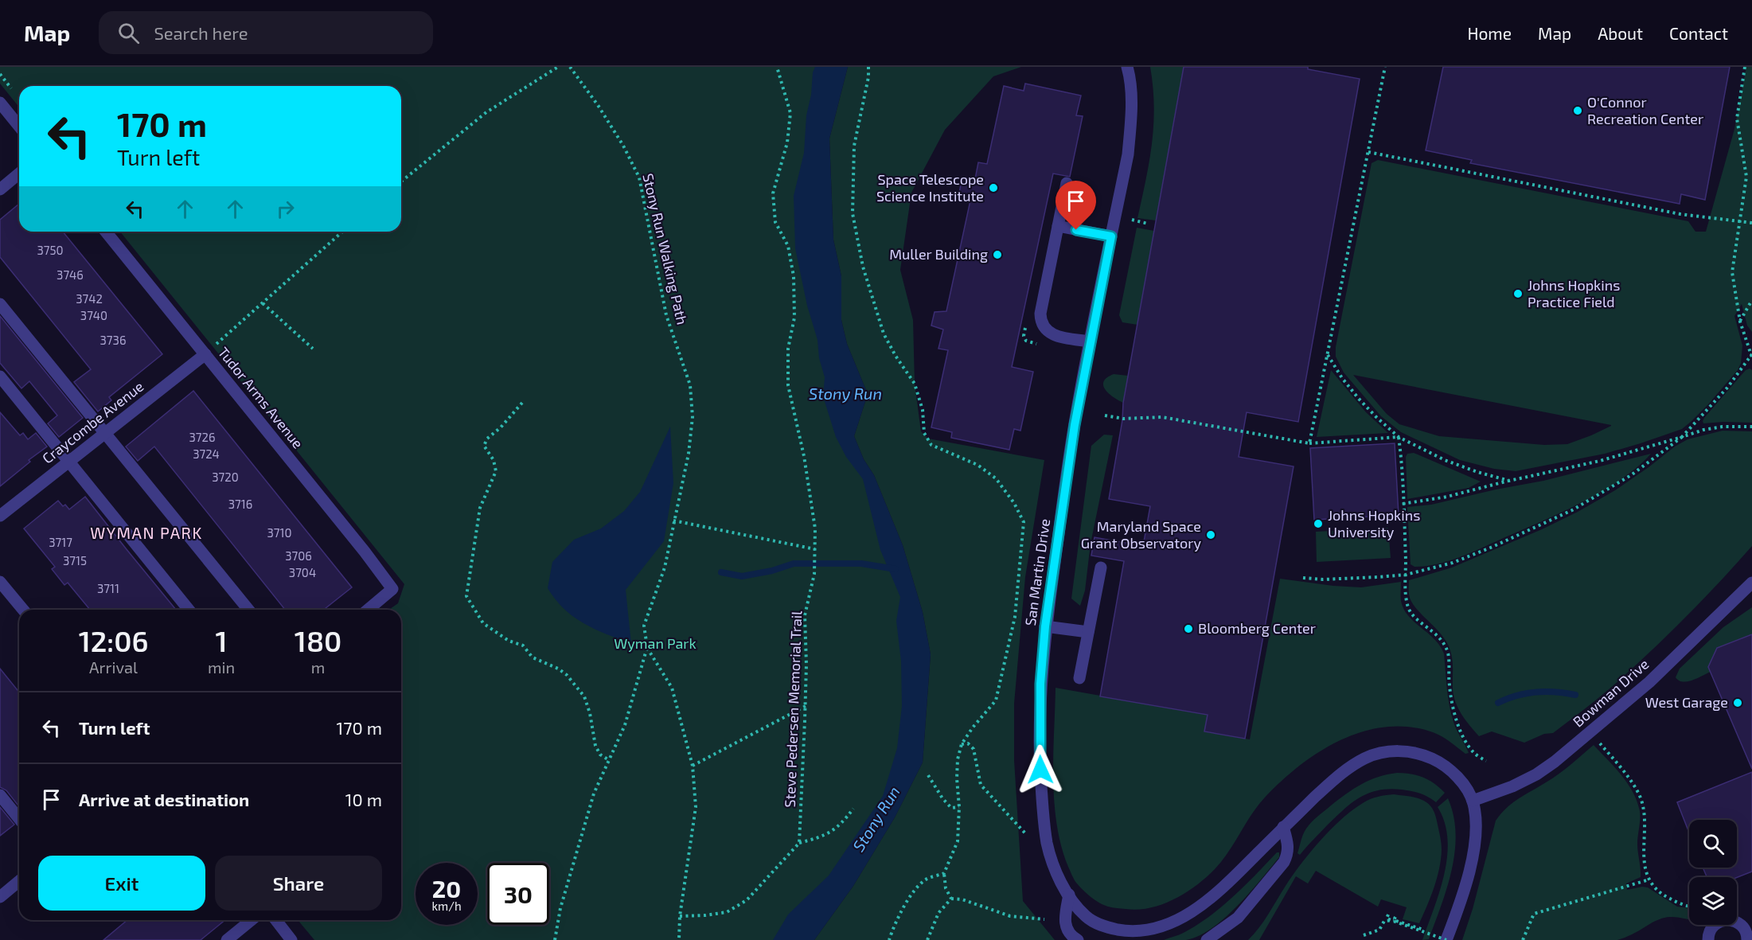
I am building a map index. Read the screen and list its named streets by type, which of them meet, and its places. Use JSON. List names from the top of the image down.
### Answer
{
  "streets": {
    "street": [
      "Tudor Arms Avenue",
      "Craycombe Avenue",
      "San Martin Drive",
      "Bowman Drive"
    ],
    "path": ["Stony Run Walking Path", "Steve Pedersen Memorial Trail"]
  },
  "crossings": [
    ["Tudor Arms Avenue", "Craycombe Avenue"],
    ["San Martin Drive", "Bowman Drive"]
  ],
  "districts": ["WYMAN PARK"],
  "water": ["Stony Run"],
  "parks": ["Wyman Park"],
  "places": [
    "O'Connor Recreation Center",
    "Space Telescope Science Institute",
    "Muller Building",
    "Johns Hopkins Practice Field",
    "Johns Hopkins University",
    "Maryland Space Grant Observatory",
    "Bloomberg Center",
    "West Garage"
  ],
  "house_numbers": [
    "3750",
    "3746",
    "3742",
    "3740",
    "3736",
    "3726",
    "3724",
    "3720",
    "3716",
    "3710",
    "3717",
    "3706",
    "3715",
    "3704",
    "3711"
  ],
  "page": {
    "header": "Map",
    "search": "Search here",
    "nav": [
      "Home",
      "Map",
      "About",
      "Contact"
    ],
    "turn": ["170 m", "Turn left"],
    "eta": [
      "12:06",
      "Arrival",
      "1",
      "min",
      "180",
      "m"
    ],
    "list": [
      {
        "name": "Turn left",
        "value": "170 m"
      },
      {
        "name": "Arrive at destination",
        "value": "10 m"
      }
    ],
    "buttons": ["Exit", "Share"],
    "speed": "20 km/h",
    "limit": "30"
  }
}
